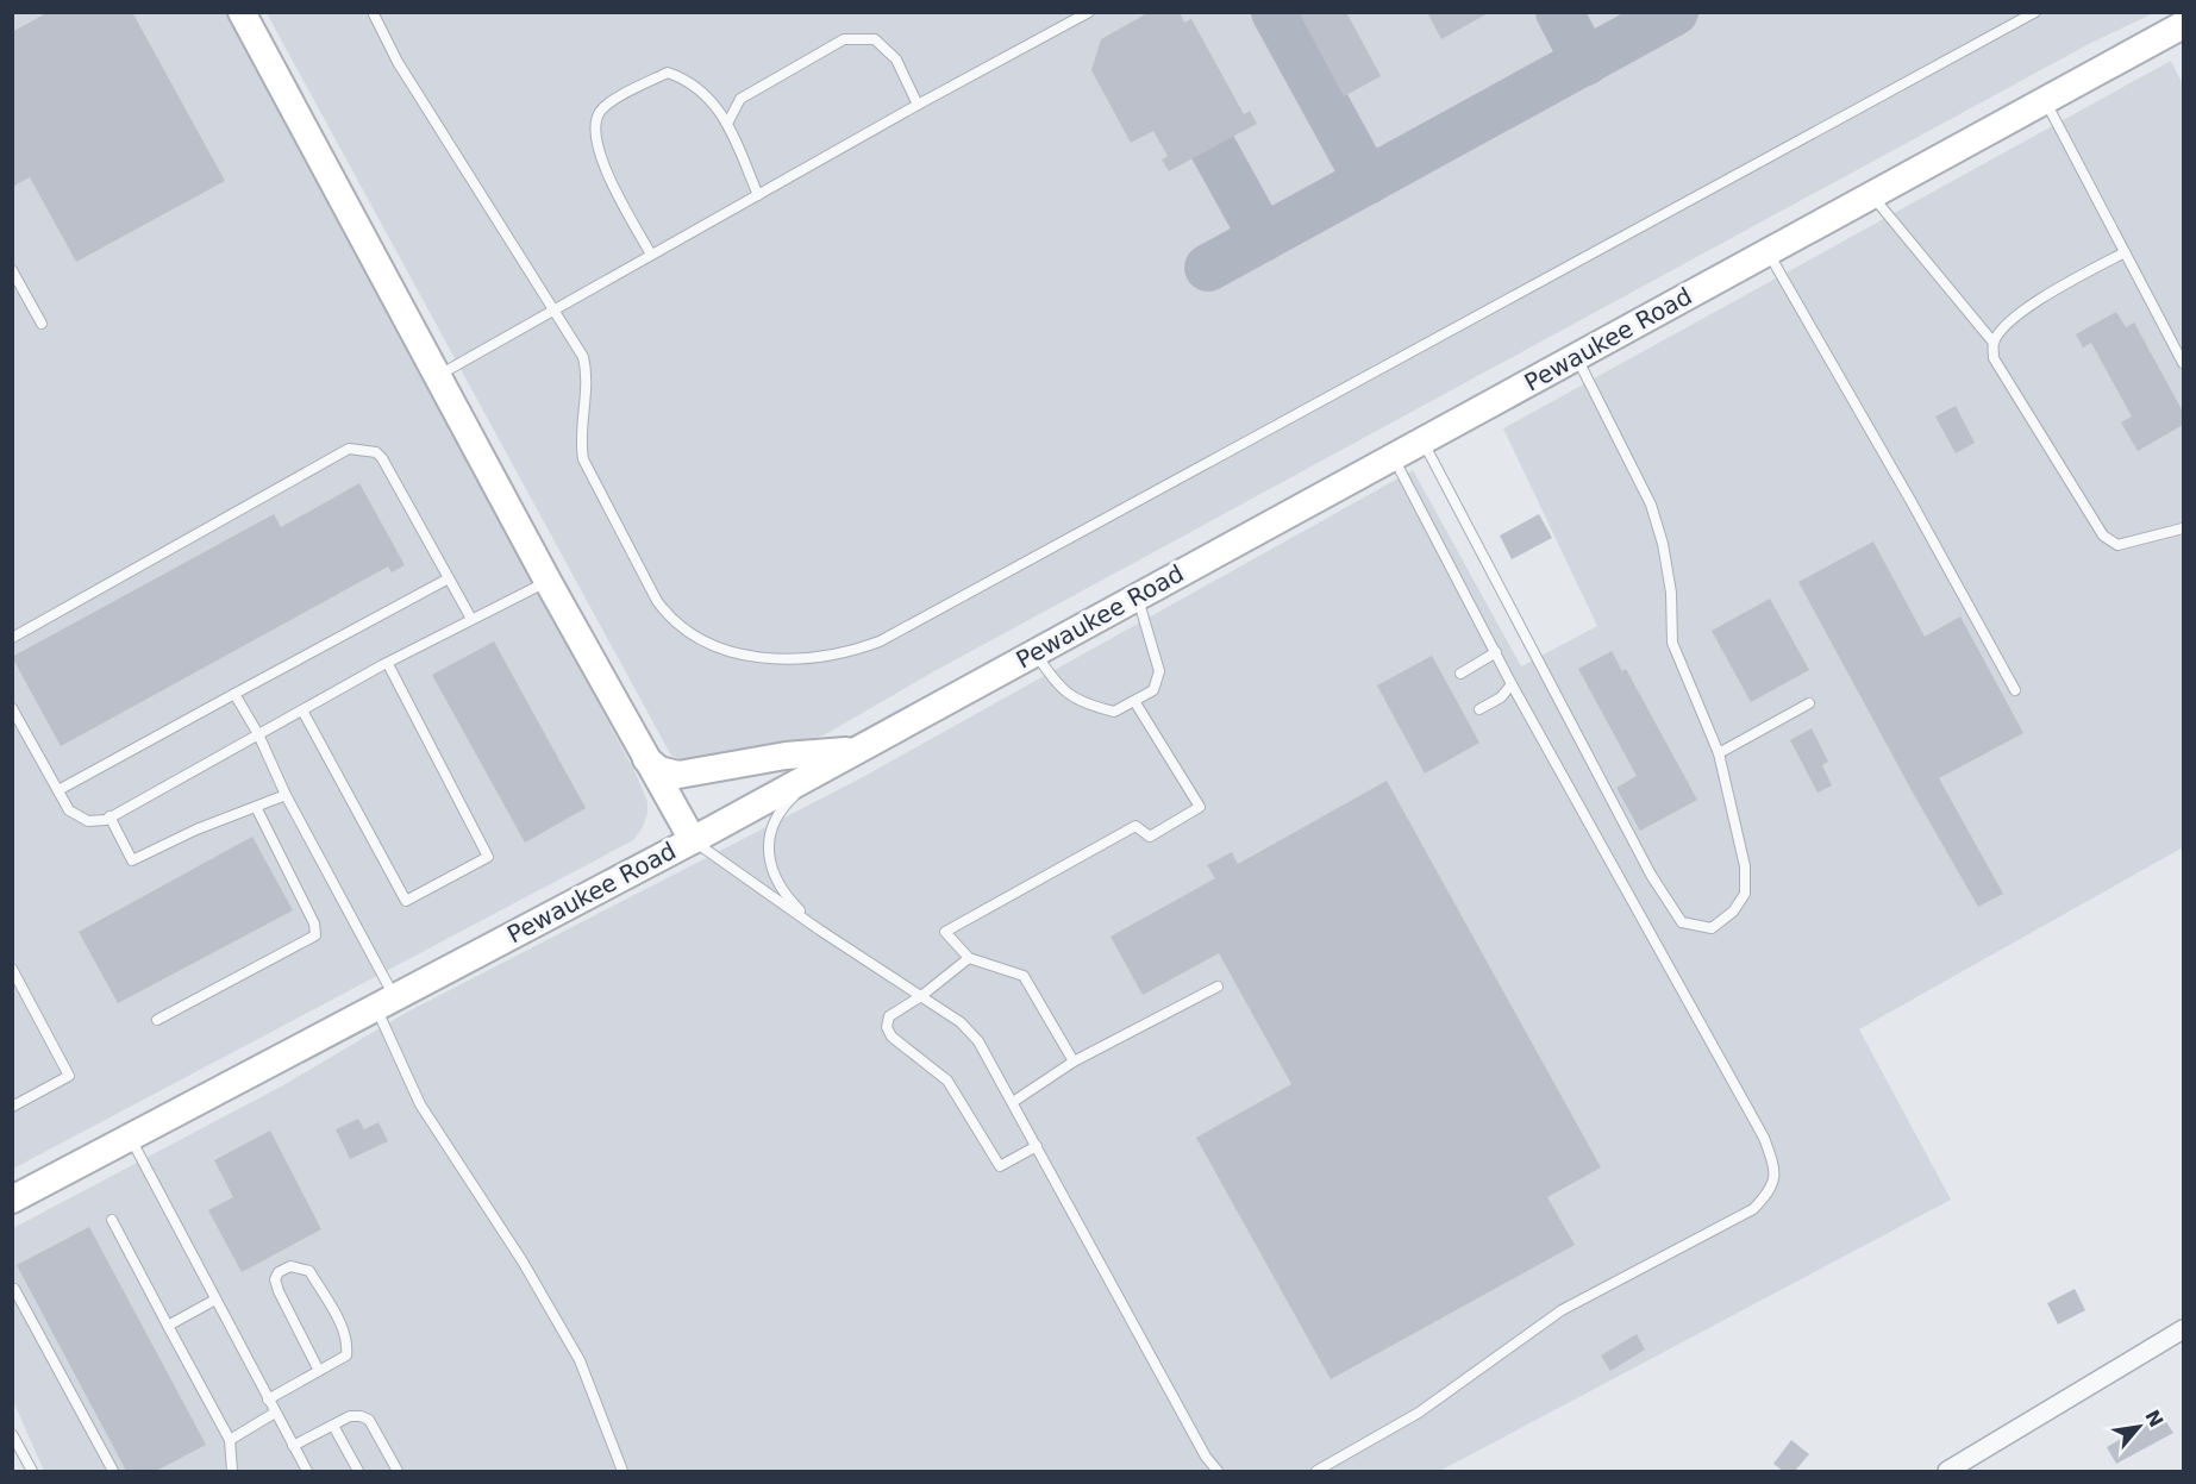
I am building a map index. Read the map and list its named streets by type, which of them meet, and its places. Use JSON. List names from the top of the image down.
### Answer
{
  "streets": {
    "main road": ["Pewaukee Road"]
  },
  "north": "top right"
}
